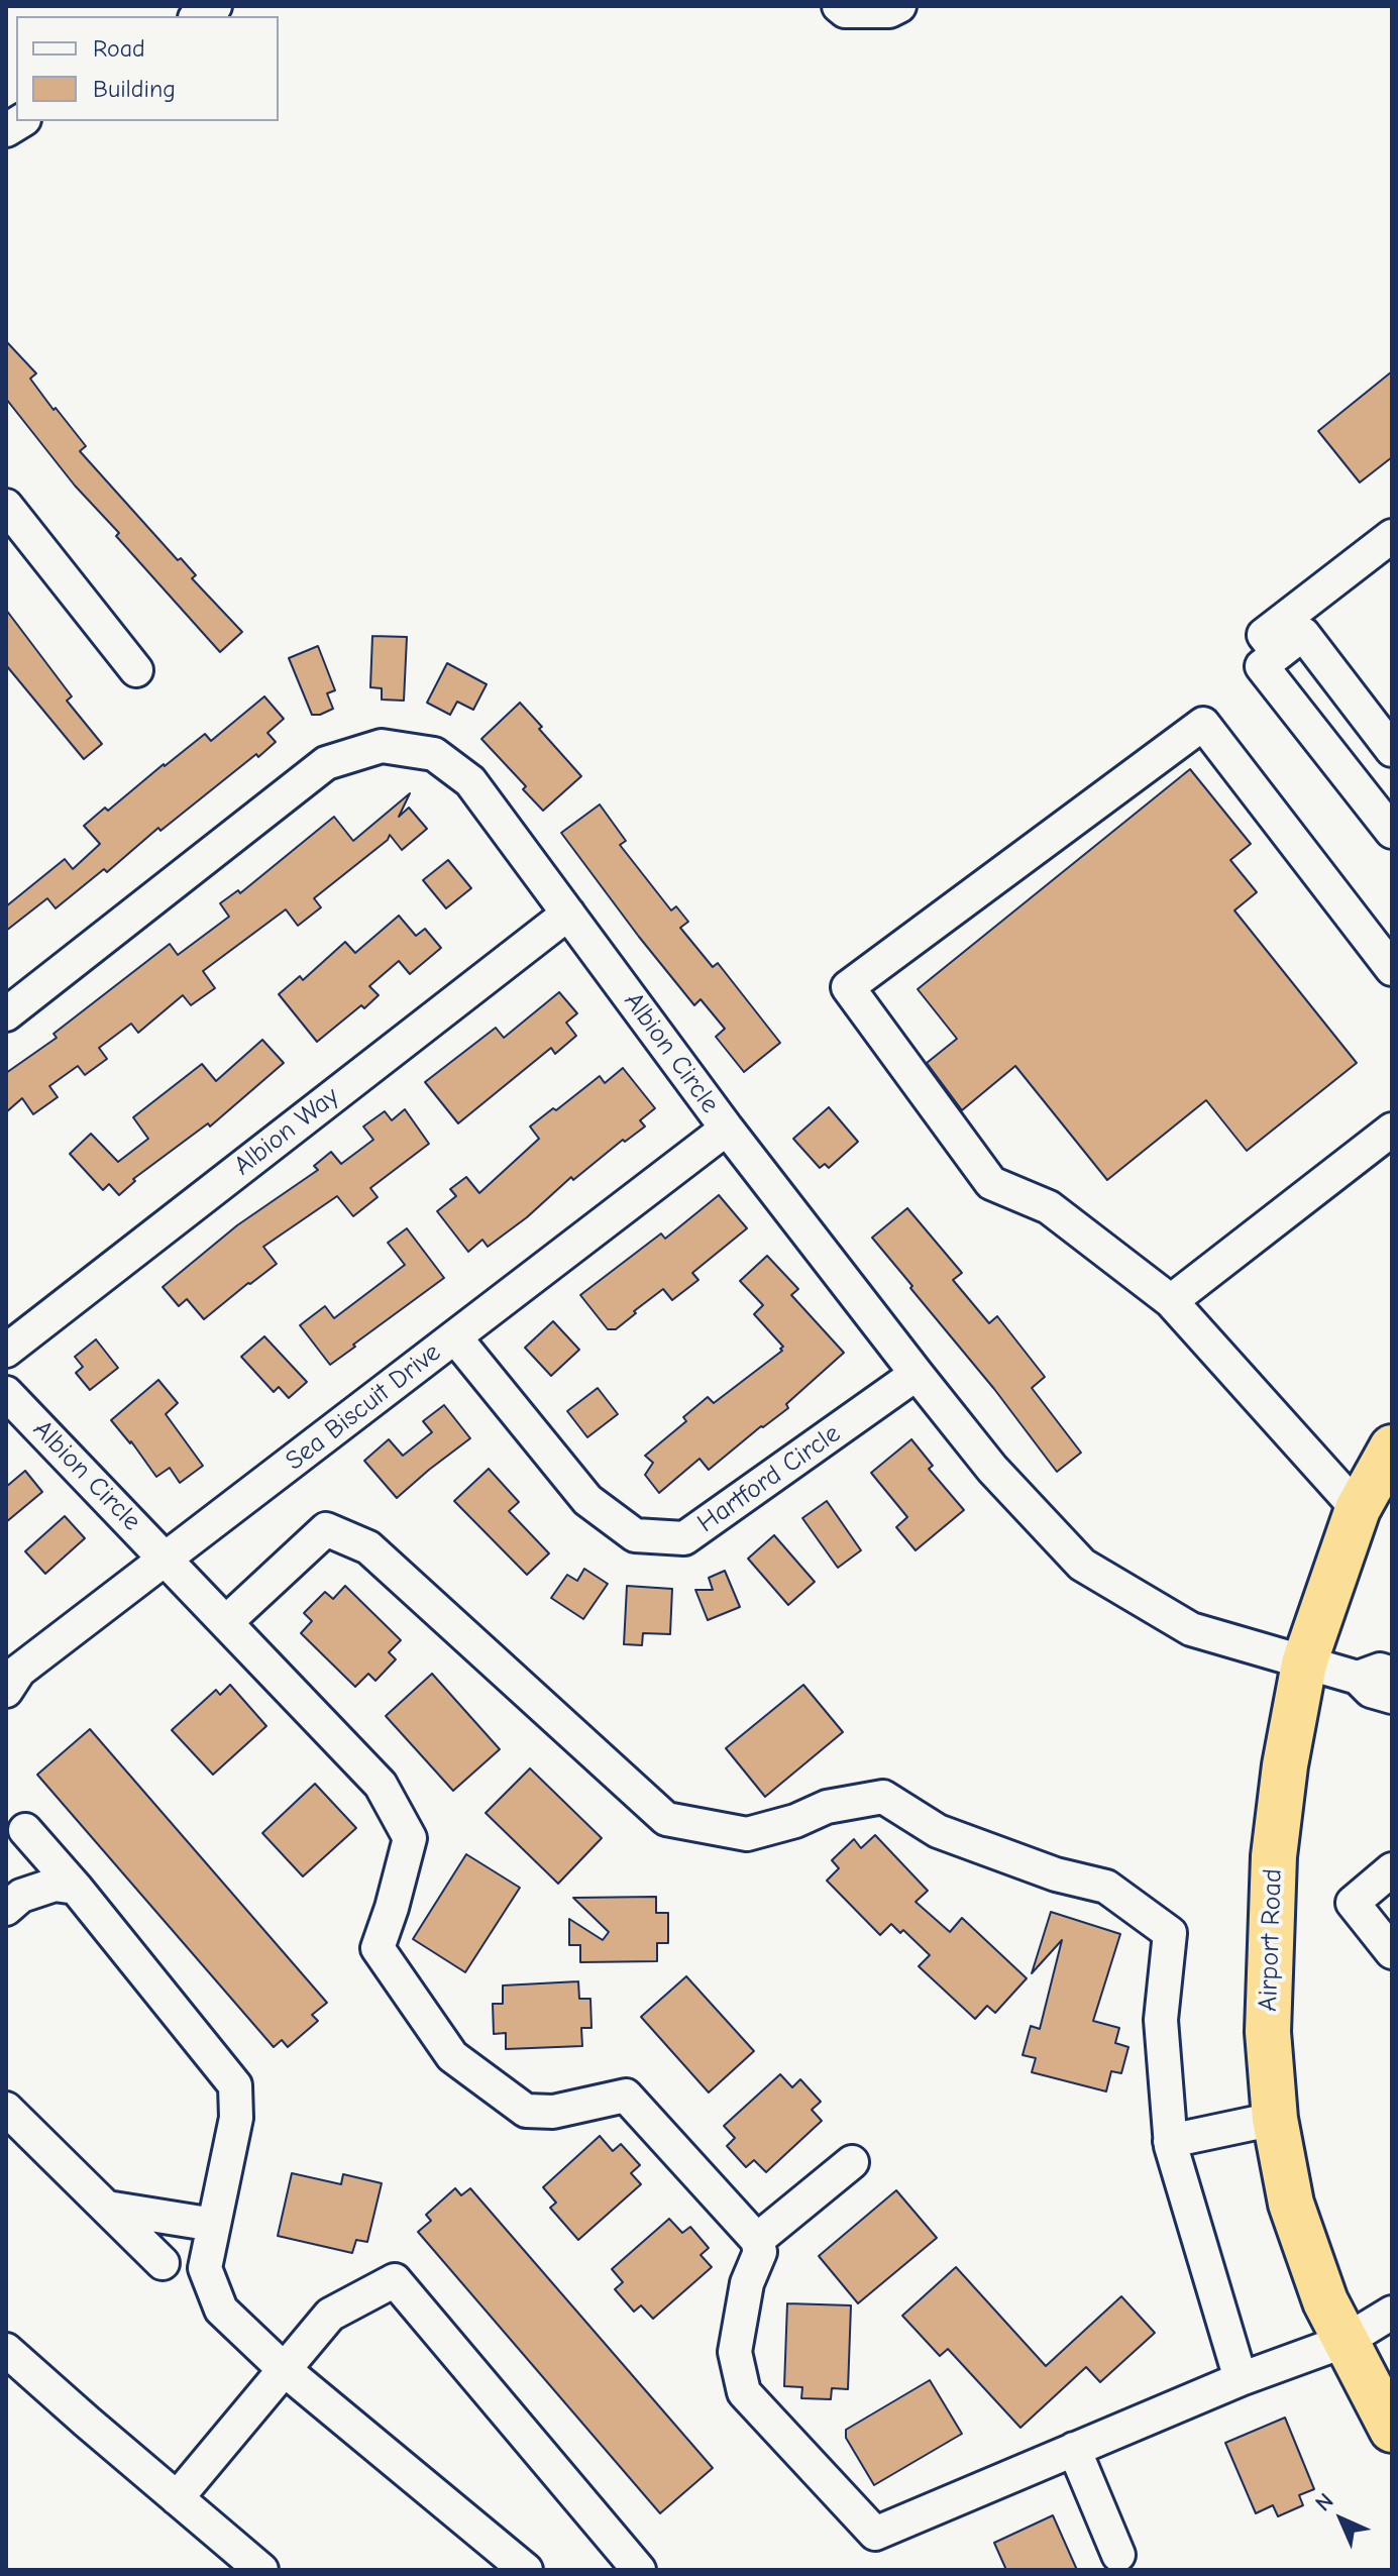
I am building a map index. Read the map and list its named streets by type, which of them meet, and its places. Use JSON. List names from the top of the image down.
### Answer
{
  "streets": {
    "highway": ["Airport Road"],
    "street": [
      "Albion Circle",
      "Albion Way",
      "Sea Biscuit Drive",
      "Hartford Circle"
    ]
  },
  "crossings": [
    ["Albion Circle", "Albion Way"],
    ["Albion Circle", "Sea Biscuit Drive"],
    ["Albion Circle", "Hartford Circle"],
    ["Albion Circle", "Airport Road"],
    ["Sea Biscuit Drive", "Hartford Circle"]
  ],
  "legend": ["Road", "Building"],
  "north": "top left"
}
